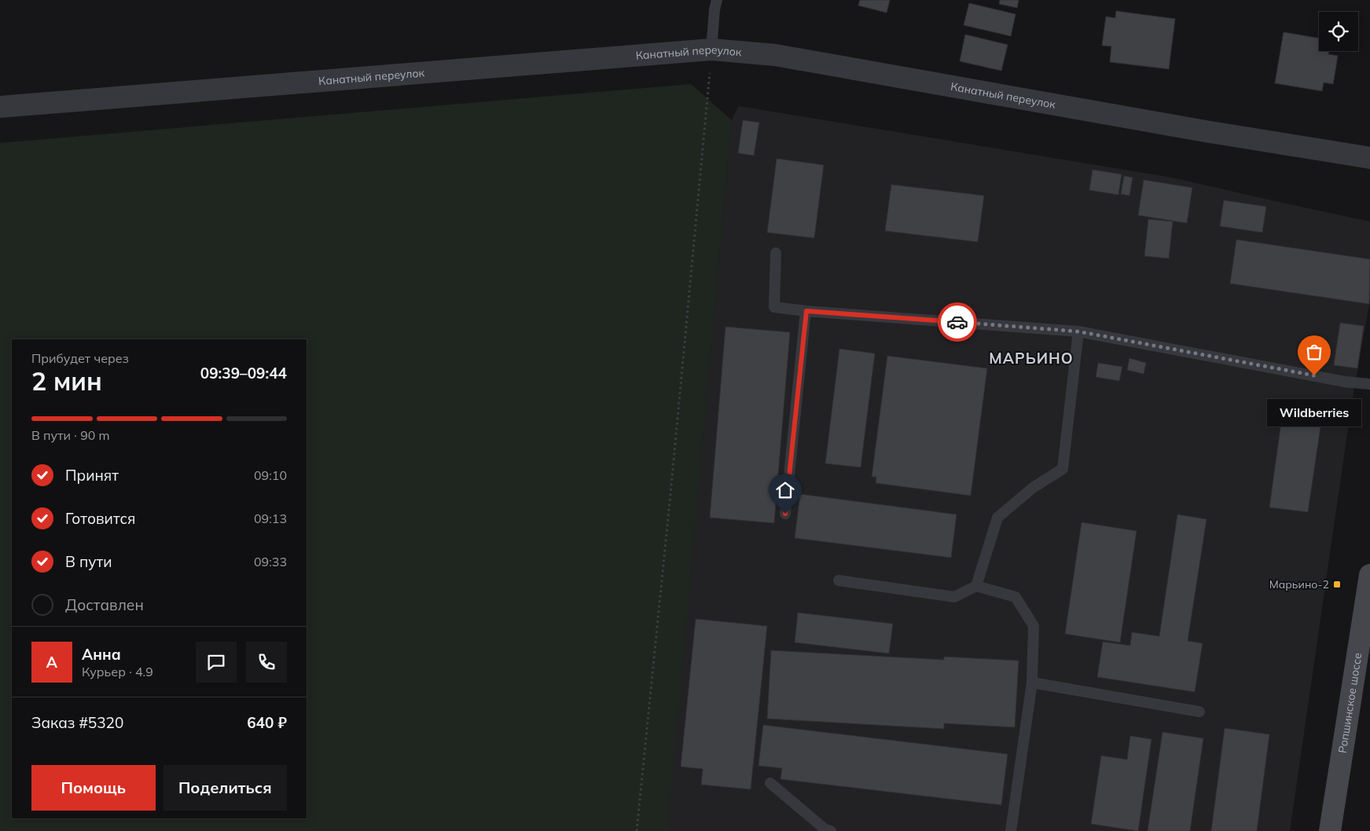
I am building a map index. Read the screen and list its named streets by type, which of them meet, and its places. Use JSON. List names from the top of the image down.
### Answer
{
  "streets": {
    "main road": ["Ропшинское шоссе"],
    "street": ["Канатный переулок"]
  },
  "districts": ["МАРЬИНО"],
  "places": {
    "other": ["Wildberries"],
    "transit": ["Марьино-2"]
  },
  "page": {
    "heading": ["2 мин", "Прибудет через", "09:39–09:44"],
    "panel": [
      "Анна",
      "Курьер · 4.9",
      "Заказ #5320",
      "640 ₽"
    ],
    "bubble": "Wildberries",
    "bar": "В пути · 90 m",
    "list": [
      ["Принят", "09:10"],
      ["Готовится", "09:13"],
      ["В пути", "09:33"],
      "Доставлен"
    ],
    "round": "А",
    "buttons": ["Помощь", "Поделиться"]
  }
}
